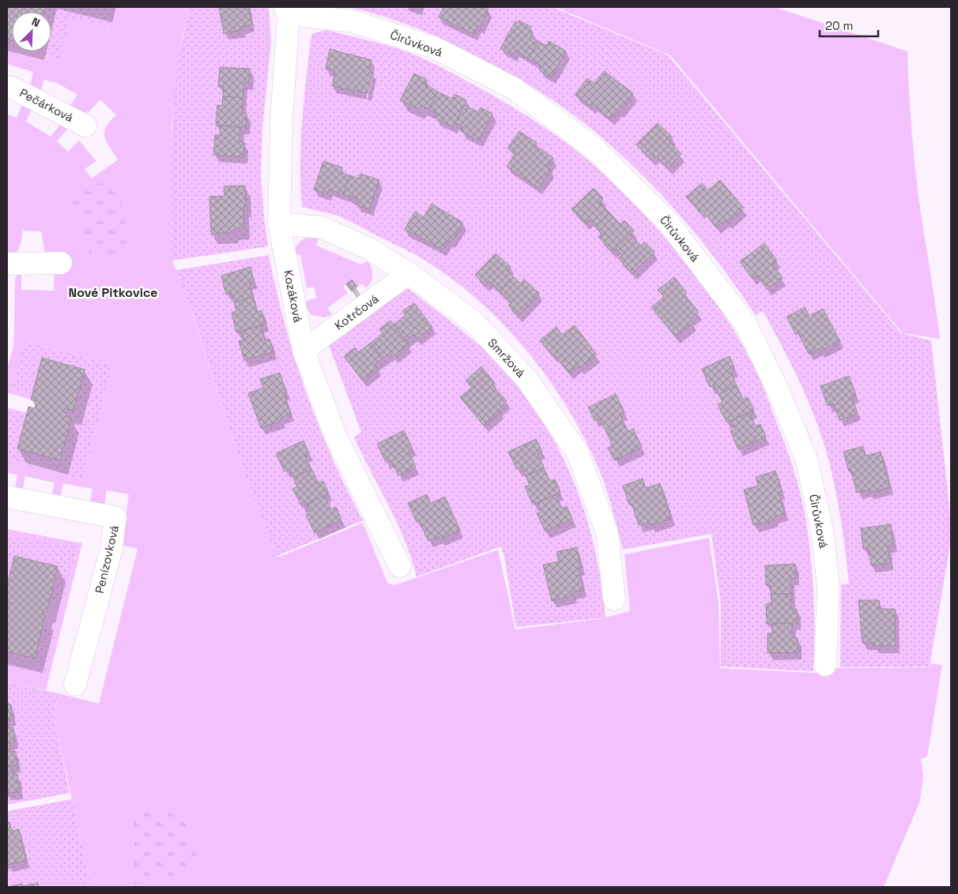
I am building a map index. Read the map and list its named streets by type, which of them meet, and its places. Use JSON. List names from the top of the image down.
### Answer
{
  "streets": {
    "street": [
      "Čirůvková",
      "Pečárková",
      "Kozáková",
      "Kotrčová",
      "Smržová",
      "Penízovková"
    ]
  },
  "crossings": [
    ["Čirůvková", "Kozáková"],
    ["Kozáková", "Kotrčová"],
    ["Kozáková", "Smržová"],
    ["Kotrčová", "Smržová"]
  ],
  "districts": ["Nové Pitkovice"],
  "scale_bar": "20 m",
  "north": "top right"
}
